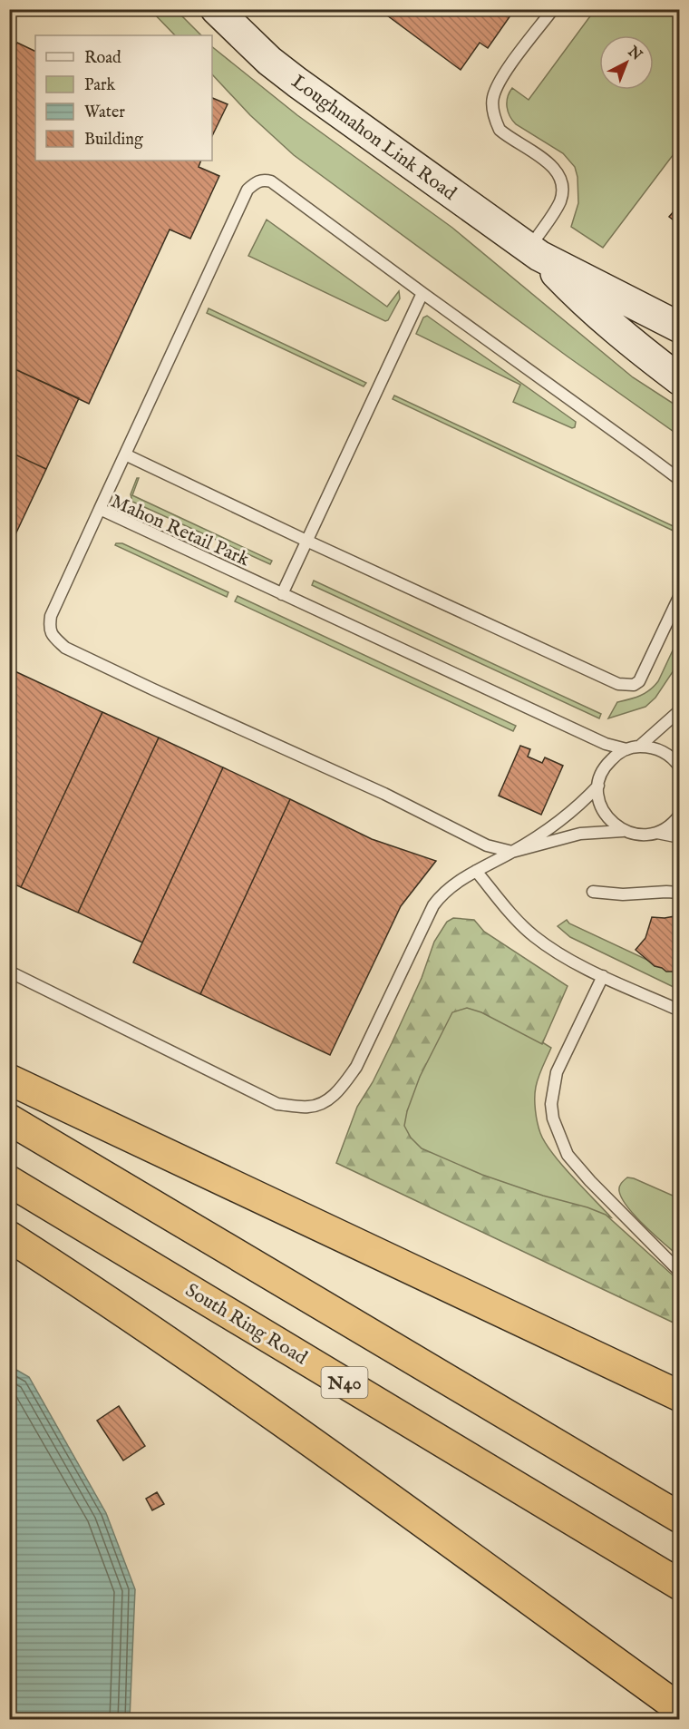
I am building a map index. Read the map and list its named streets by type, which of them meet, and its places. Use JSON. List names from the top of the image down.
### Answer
{
  "streets": {
    "highway": ["South Ring Road", "N40"],
    "main road": ["Loughmahon Link Road"],
    "lane": ["Mahon Retail Park"]
  },
  "legend": [
    "Road",
    "Park",
    "Water",
    "Building"
  ],
  "north": "top right"
}
